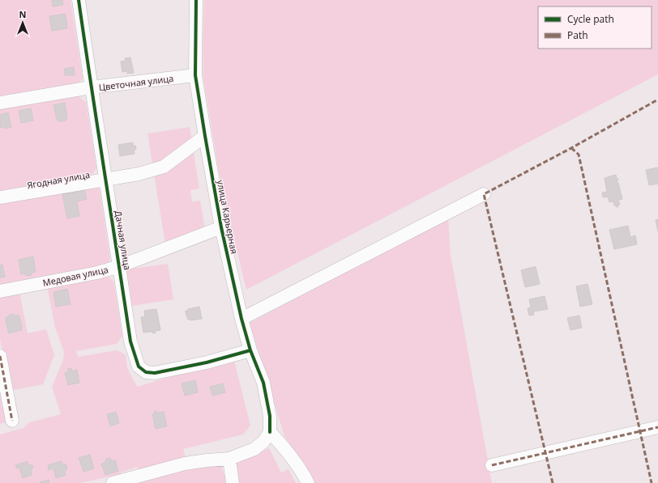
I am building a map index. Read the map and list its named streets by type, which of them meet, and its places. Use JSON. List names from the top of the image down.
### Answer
{
  "streets": {
    "street": [
      "Цветочная улица",
      "Ягодная улица",
      "улица Карьерная",
      "Дачная улица",
      "Медовая улица"
    ]
  },
  "crossings": [
    ["Цветочная улица", "улица Карьерная"],
    ["Цветочная улица", "Дачная улица"],
    ["Ягодная улица", "улица Карьерная"],
    ["Ягодная улица", "Дачная улица"],
    ["улица Карьерная", "Дачная улица"],
    ["улица Карьерная", "Медовая улица"],
    ["Дачная улица", "Медовая улица"]
  ],
  "legend": ["Cycle path", "Path"],
  "north": "top"
}
